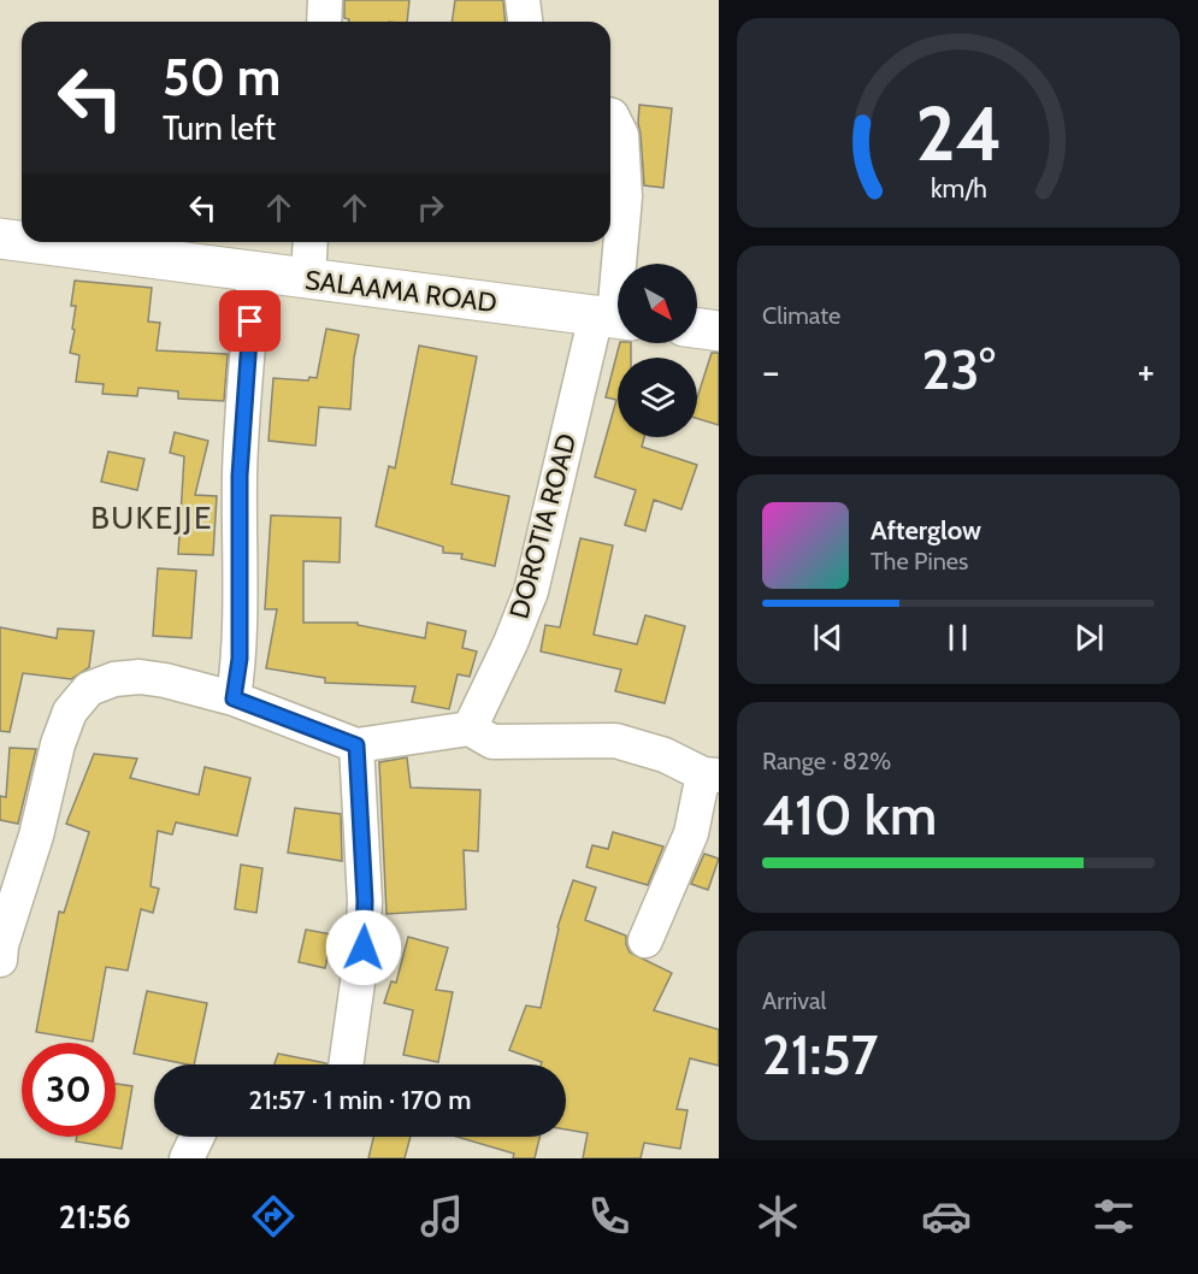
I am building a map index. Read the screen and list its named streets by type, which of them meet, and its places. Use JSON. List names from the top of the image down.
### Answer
{
  "streets": {
    "main road": ["SALAAMA ROAD"],
    "street": ["DOROTIA ROAD"]
  },
  "crossings": [
    ["SALAAMA ROAD", "DOROTIA ROAD"]
  ],
  "districts": ["BUKEJJE"],
  "north": "bottom right",
  "page": {
    "turn": ["50 m", "Turn left"],
    "tile": [
      "Climate",
      ["Range · 82%", "410 km"],
      ["Arrival", "21:57"]
    ],
    "heat": ["−", "23°", "+"],
    "song": ["Afterglow", "The Pines"],
    "limit": "30",
    "trip": "21:57 · 1 min · 170 m",
    "tabs": "21:56",
    "gauge": ["24", "km/h"]
  }
}
